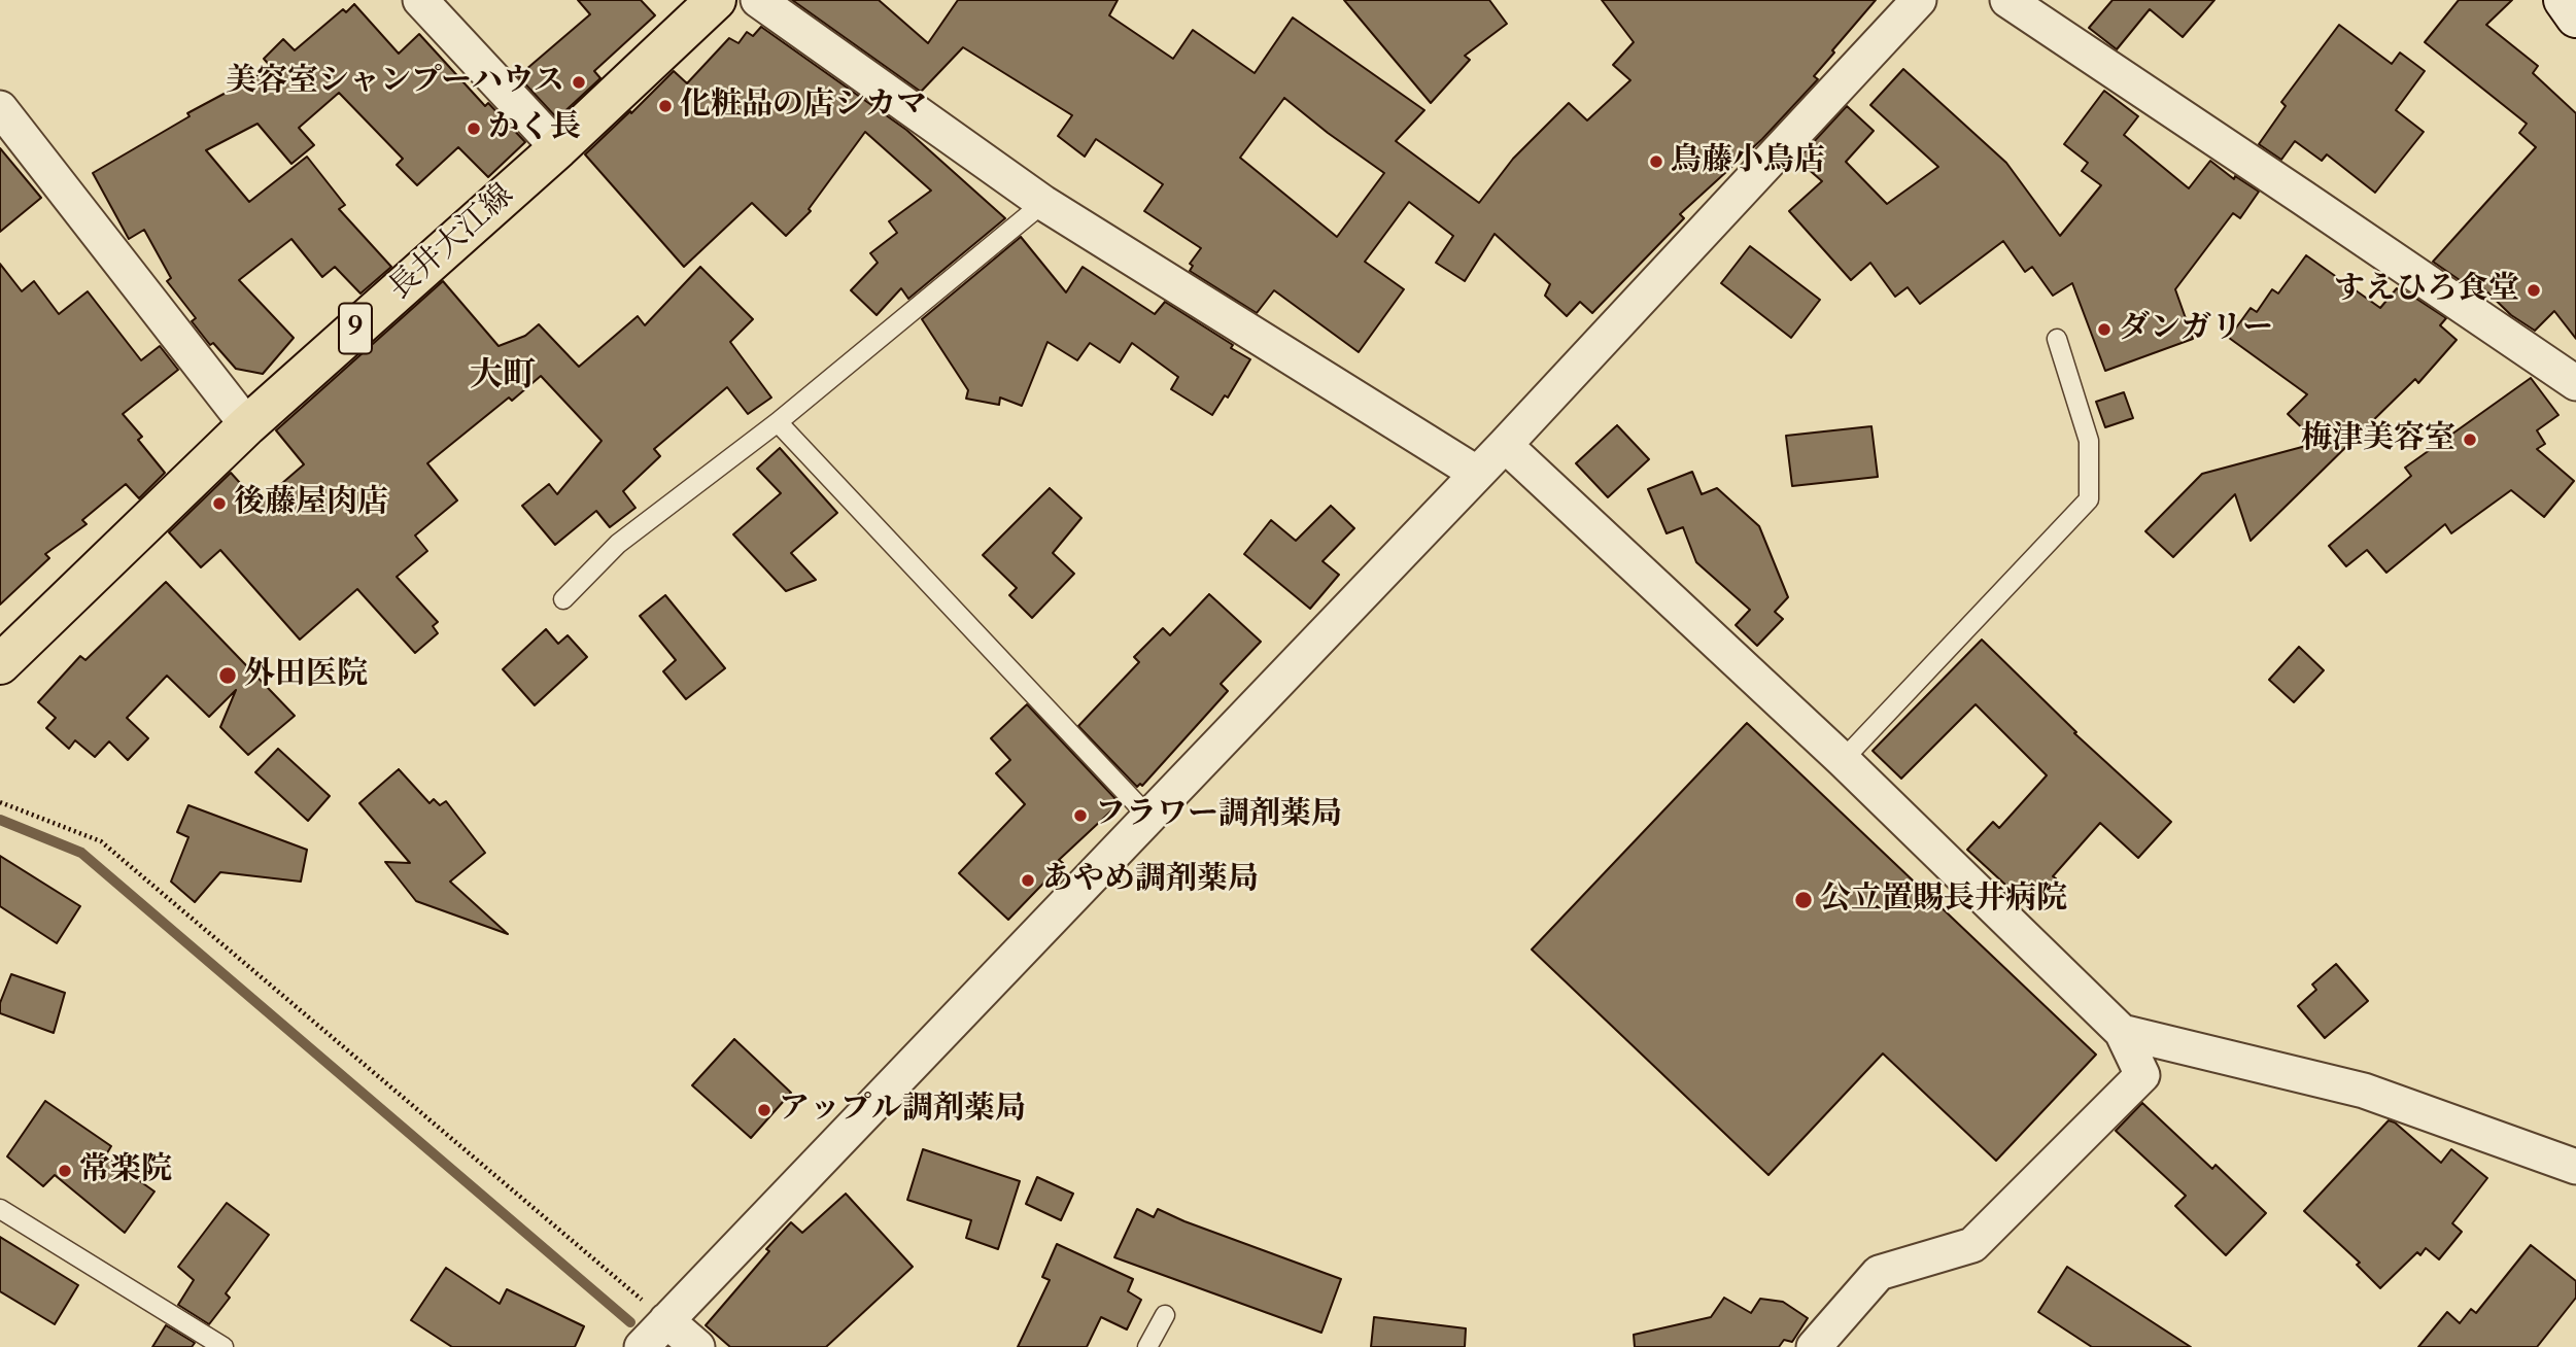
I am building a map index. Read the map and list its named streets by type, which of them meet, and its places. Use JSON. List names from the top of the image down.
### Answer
{
  "streets": {
    "main road": ["長井大江線", "9"]
  },
  "districts": ["大町"],
  "places": [
    "美容室シャンプーハウス",
    "化粧品の店シカマ",
    "かく長",
    "鳥藤小鳥店",
    "すえひろ食堂",
    "ダンガリー",
    "梅津美容室",
    "後藤屋肉店",
    "外田医院",
    "フラワー調剤薬局",
    "あやめ調剤薬局",
    "公立置賜長井病院",
    "アップル調剤薬局",
    "常楽院"
  ]
}
